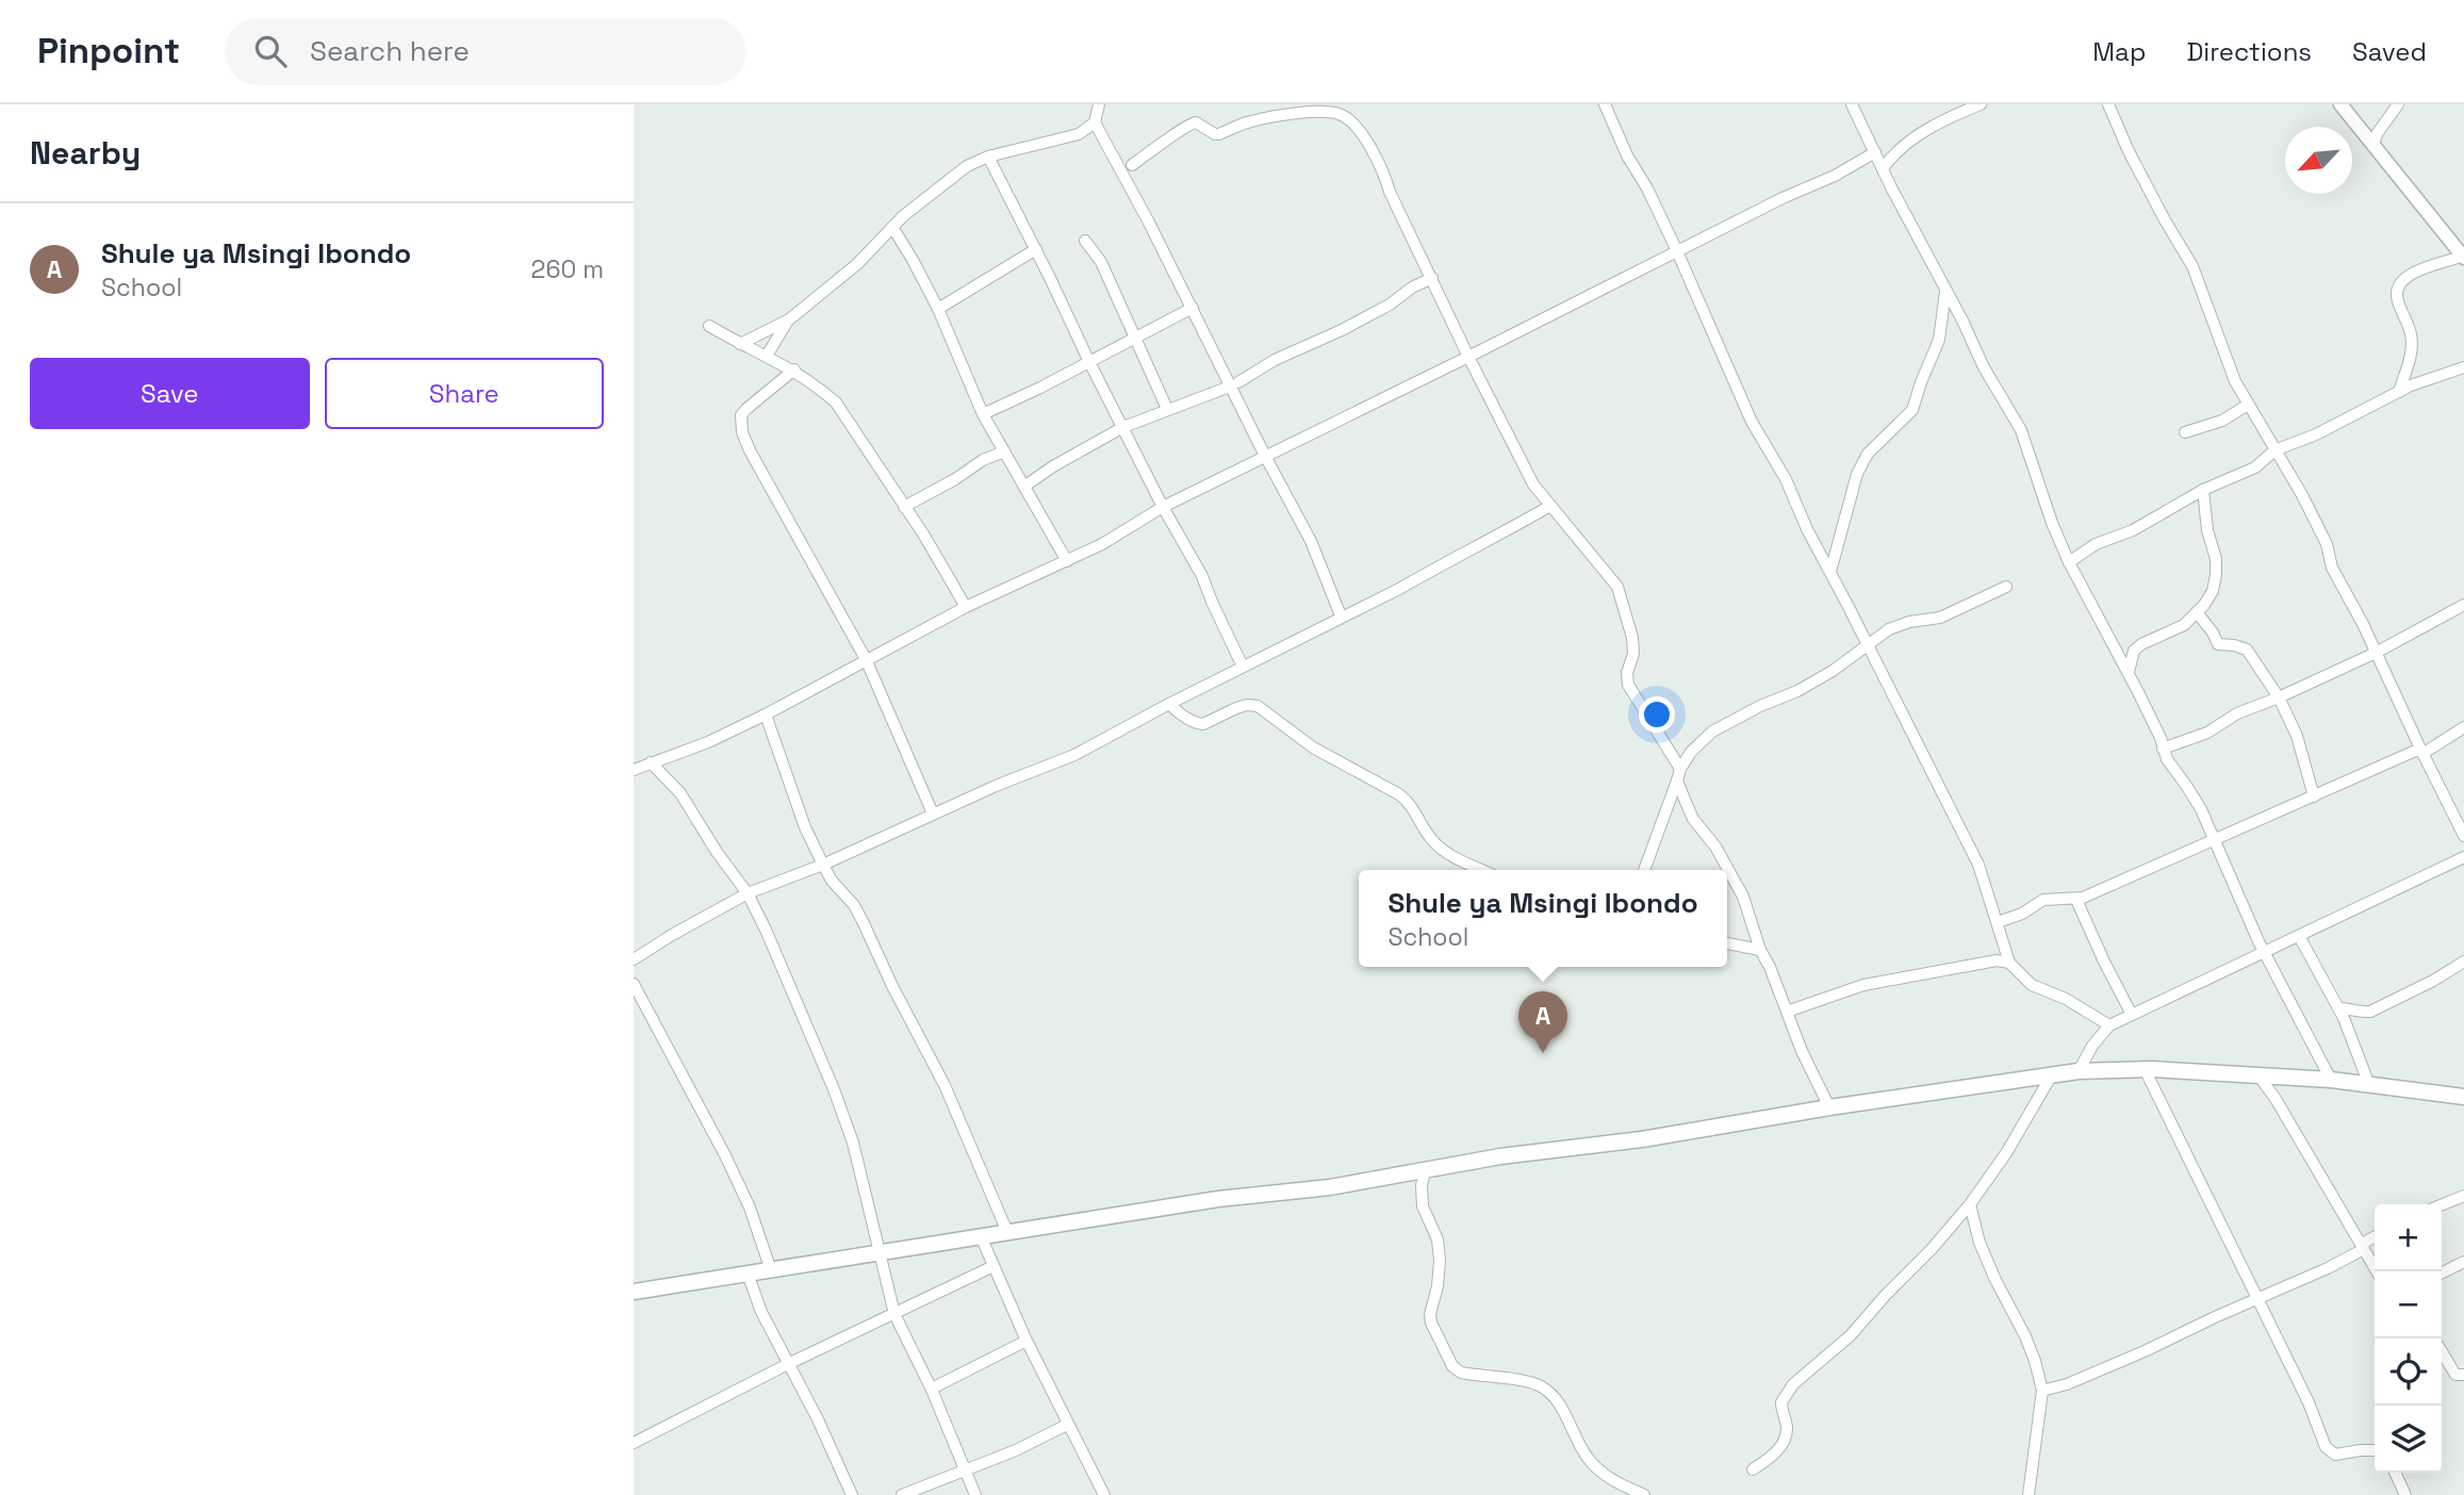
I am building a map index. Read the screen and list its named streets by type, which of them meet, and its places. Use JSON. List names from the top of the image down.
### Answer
{
  "north": "bottom left",
  "page": {
    "header": "Pinpoint",
    "search": "Search here",
    "nav": ["Map", "Directions", "Saved"],
    "heading": "Nearby",
    "list": [
      {
        "mark": "A",
        "name": "Shule ya Msingi Ibondo",
        "note": "School",
        "value": "260 m"
      }
    ],
    "buttons": ["Save", "Share"],
    "popup": ["Shule ya Msingi Ibondo", "School"],
    "pins": "A",
    "map_buttons": ["+", "−"]
  }
}
